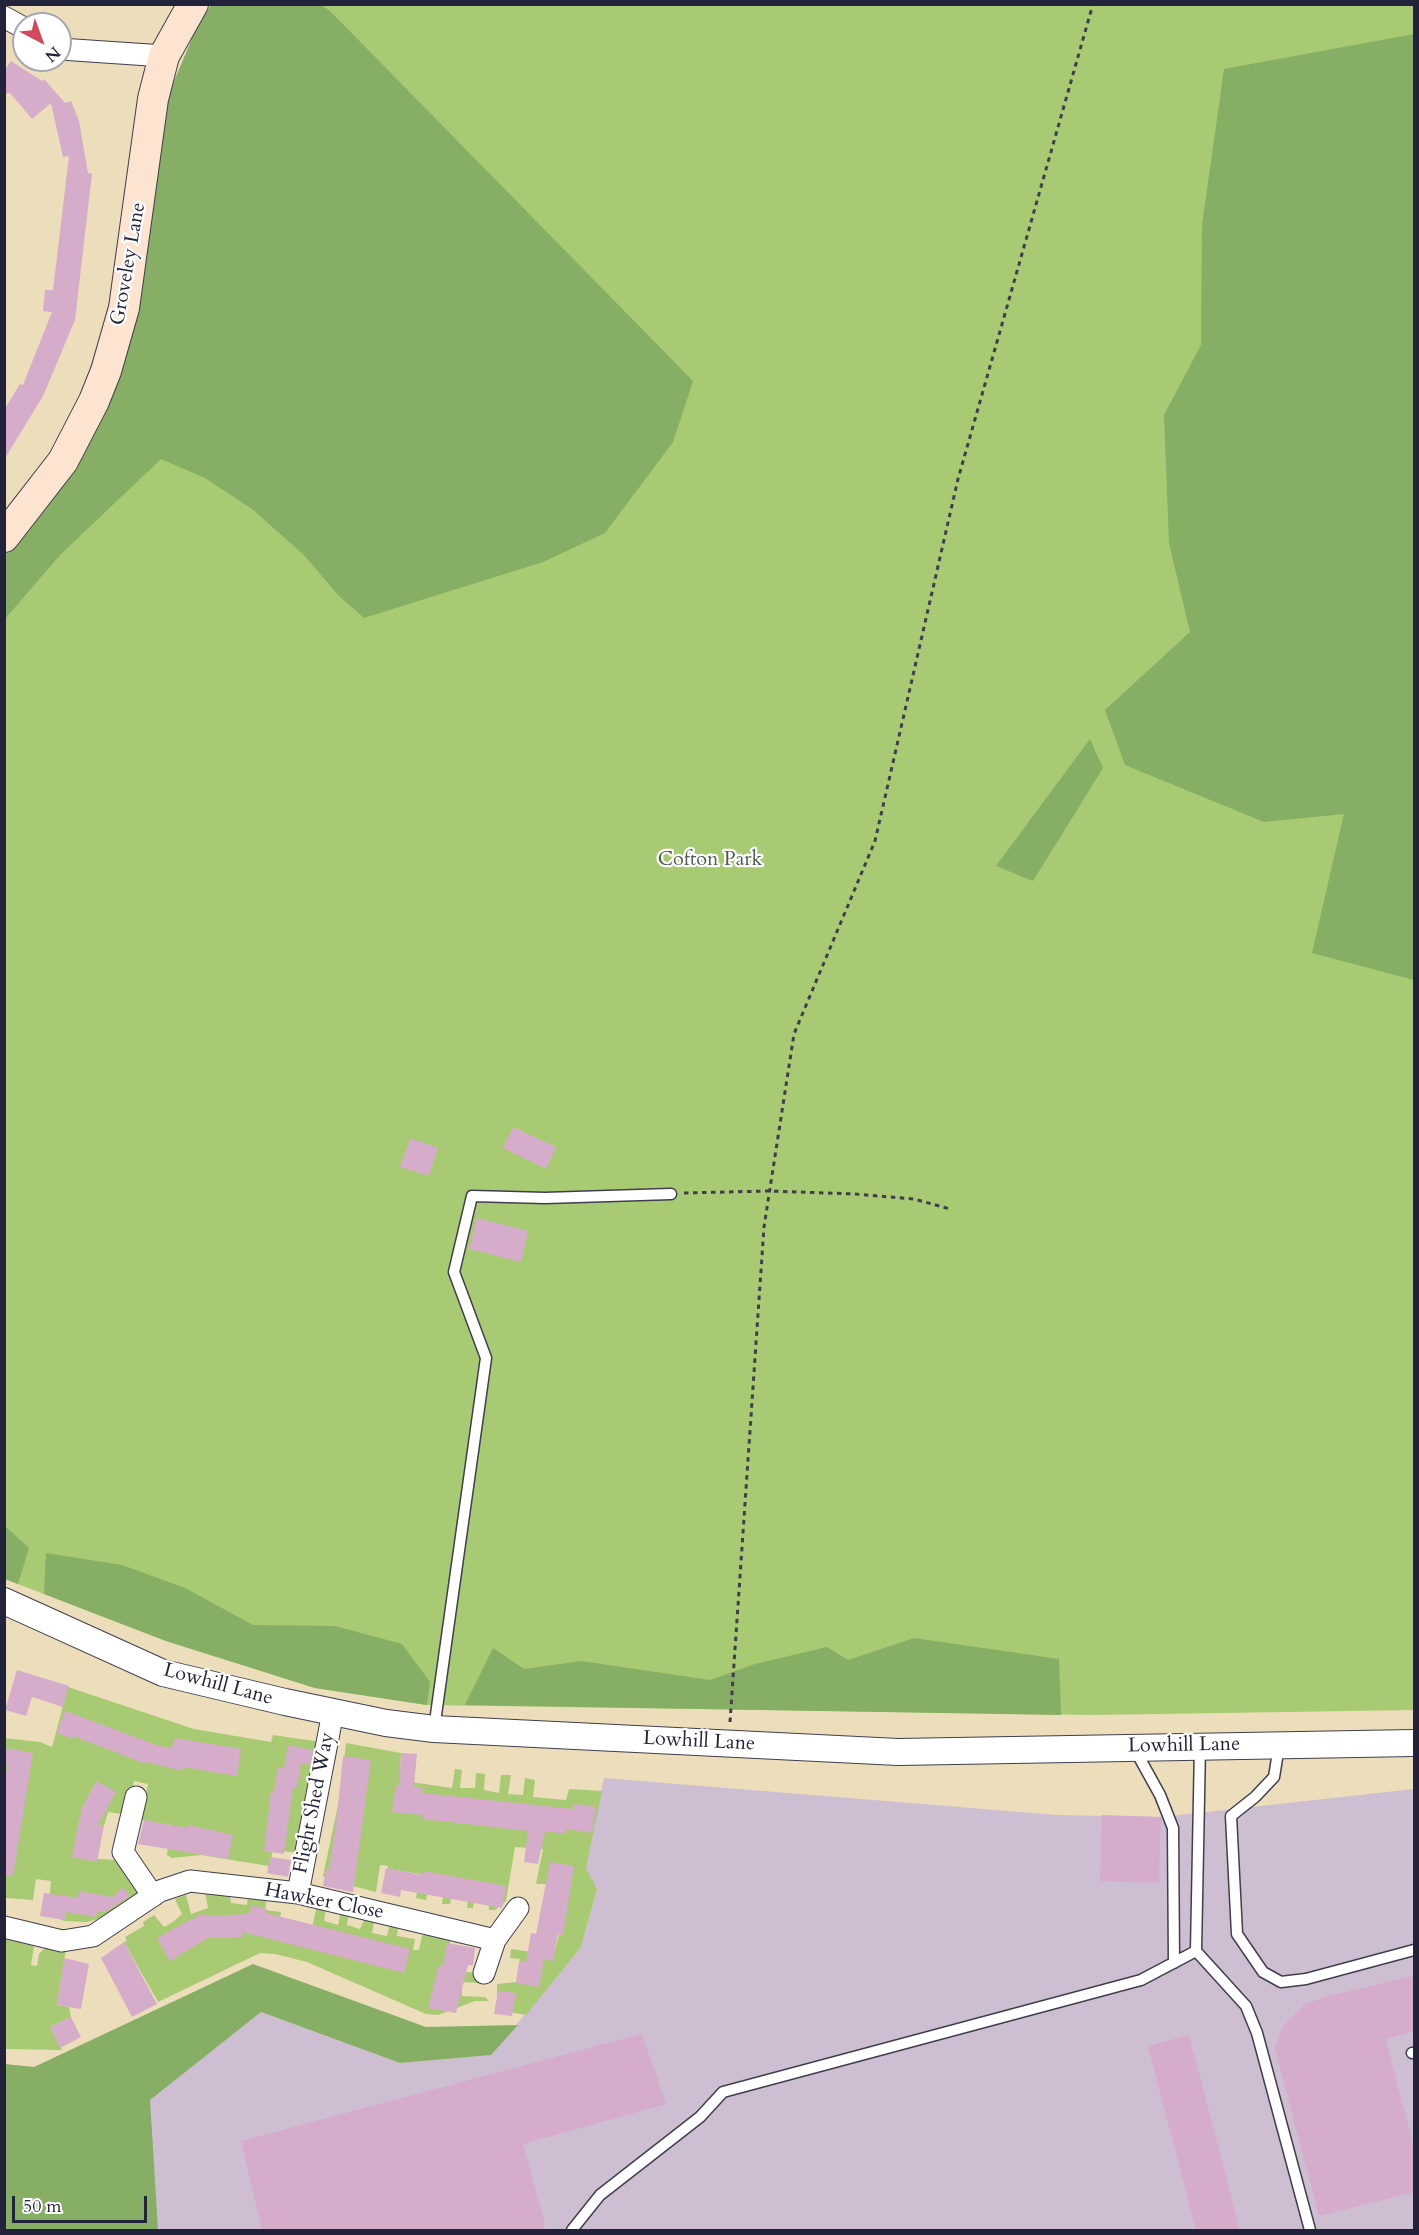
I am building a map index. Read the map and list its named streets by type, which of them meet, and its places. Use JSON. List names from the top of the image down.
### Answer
{
  "streets": {
    "main road": ["Groveley Lane"],
    "street": ["Lowhill Lane", "Flight Shed Way", "Hawker Close"]
  },
  "crossings": [
    ["Lowhill Lane", "Flight Shed Way"],
    ["Flight Shed Way", "Hawker Close"]
  ],
  "parks": ["Cofton Park"],
  "scale_bar": "50 m",
  "north": "bottom right"
}
